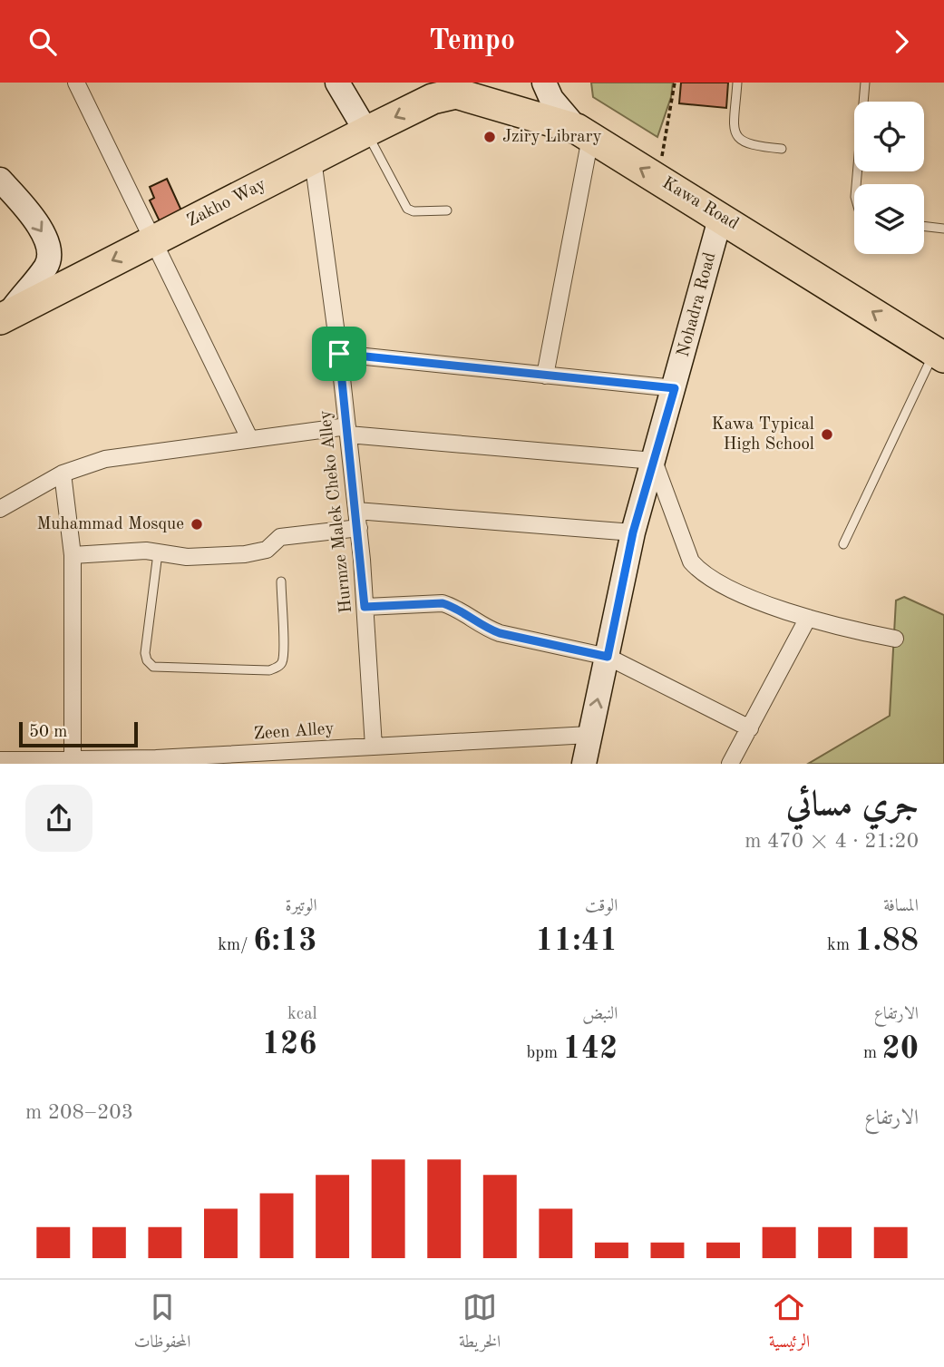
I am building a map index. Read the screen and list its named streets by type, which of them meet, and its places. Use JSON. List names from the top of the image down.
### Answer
{
  "streets": {
    "highway": ["Zakho Way", "Kawa Road"],
    "street": ["Nohadra Road", "Hurmze Malek Cheko Alley", "Zeen Alley"]
  },
  "crossings": [
    ["Zakho Way", "Kawa Road"],
    ["Zakho Way", "Hurmze Malek Cheko Alley"],
    ["Kawa Road", "Nohadra Road"],
    ["Nohadra Road", "Zeen Alley"],
    ["Hurmze Malek Cheko Alley", "Zeen Alley"]
  ],
  "one_way": ["Zakho Way", "Kawa Road"],
  "places": ["Jziry Library", "Kawa Typical High School", "Muhammad Mosque"],
  "scale_bar": "50 m",
  "page": {
    "header": "Tempo",
    "scale": "50 m",
    "heading": ["جري مسائي", "21:20 · 4 × 470 m"],
    "stats": [
      ["المسافة", "1.88 km"],
      ["الوقت", "11:41"],
      ["الوتيرة", "6:13 /km"],
      ["الارتفاع", "20 m"],
      ["النبض", "142 bpm"],
      ["kcal", "126"]
    ],
    "chart": ["الارتفاع", "203–208 m"],
    "tabs": ["الرئيسية", "الخريطة", "المحفوظات"]
  }
}
